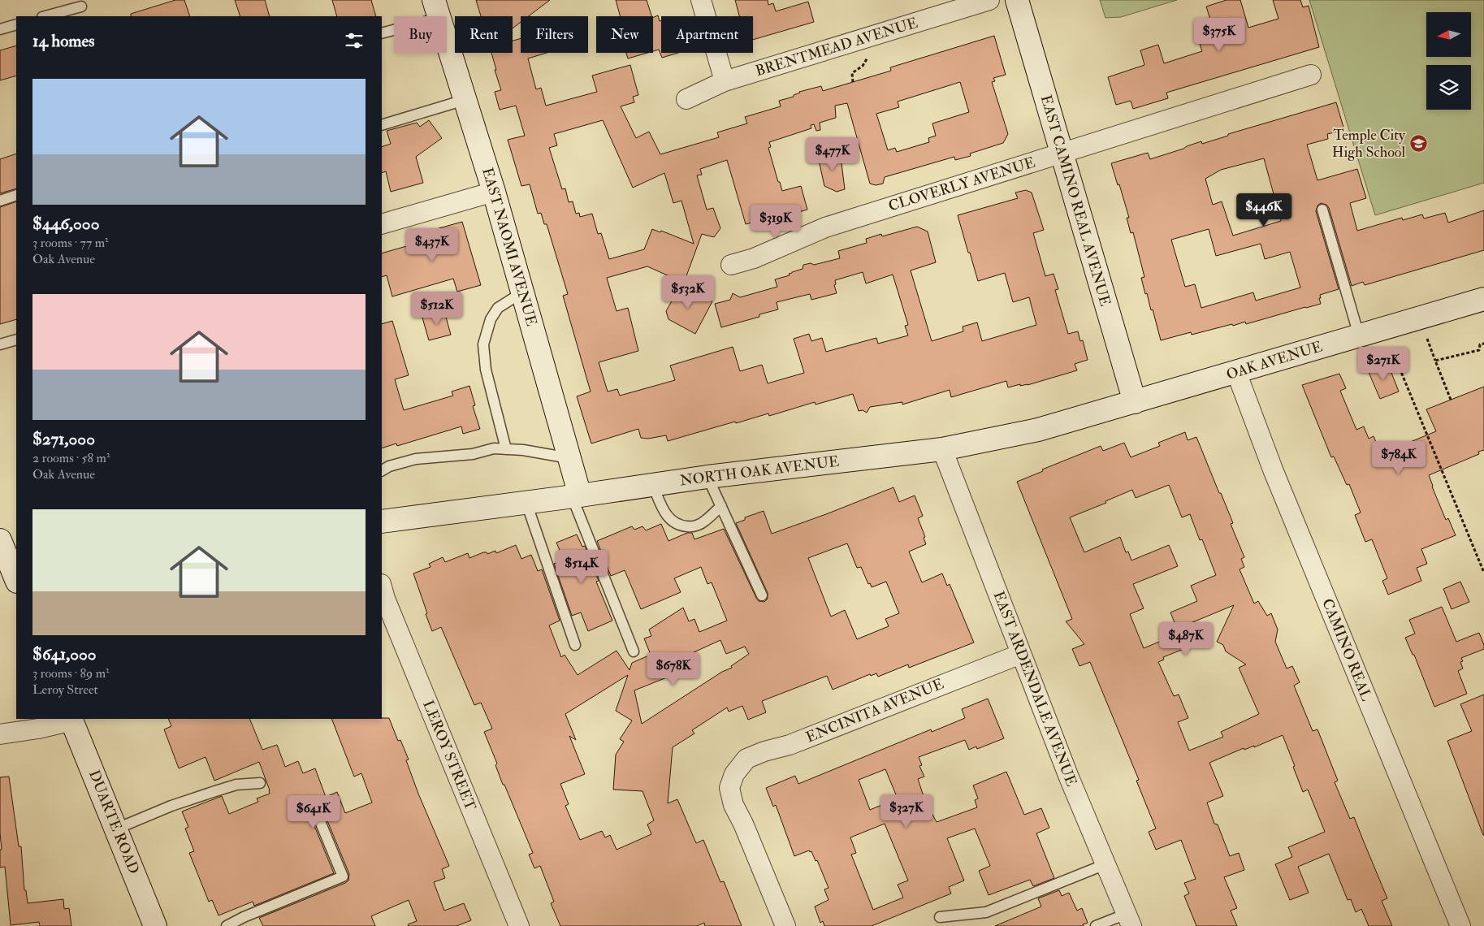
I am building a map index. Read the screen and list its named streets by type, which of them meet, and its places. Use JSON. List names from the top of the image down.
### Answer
{
  "streets": {
    "street": [
      "BRENTMEAD AVENUE",
      "CLOVERLY AVENUE",
      "EAST CAMINO REAL AVENUE",
      "EAST NAOMI AVENUE",
      "OAK AVENUE",
      "NORTH OAK AVENUE",
      "CAMINO REAL",
      "EAST ARDENDALE AVENUE",
      "ENCINITA AVENUE",
      "LEROY STREET",
      "DUARTE ROAD"
    ]
  },
  "crossings": [
    ["CLOVERLY AVENUE", "EAST CAMINO REAL AVENUE"],
    ["EAST CAMINO REAL AVENUE", "OAK AVENUE"],
    ["EAST CAMINO REAL AVENUE", "NORTH OAK AVENUE"],
    ["EAST NAOMI AVENUE", "NORTH OAK AVENUE"],
    ["OAK AVENUE", "NORTH OAK AVENUE"],
    ["OAK AVENUE", "CAMINO REAL"],
    ["NORTH OAK AVENUE", "EAST ARDENDALE AVENUE"],
    ["EAST ARDENDALE AVENUE", "ENCINITA AVENUE"]
  ],
  "places": {
    "school or university": ["Temple City High School"]
  },
  "north": "left",
  "page": {
    "chip": [
      "Buy",
      "Rent",
      "Filters",
      "New",
      "Apartment"
    ],
    "heading": "14 homes",
    "price": [
      "$375K",
      "$477K",
      "$446K",
      "$319K",
      "$437K",
      "$532K",
      "$512K",
      "$271K",
      "$784K",
      "$514K",
      "$487K",
      "$678K",
      "$327K",
      "$641K"
    ],
    "list": [
      {
        "name": "$446,000",
        "note": "3 rooms · 77 m² · Oak Avenue"
      },
      {
        "name": "$271,000",
        "note": "2 rooms · 58 m² · Oak Avenue"
      },
      {
        "name": "$641,000",
        "note": "3 rooms · 89 m² · Leroy Street"
      }
    ]
  }
}
